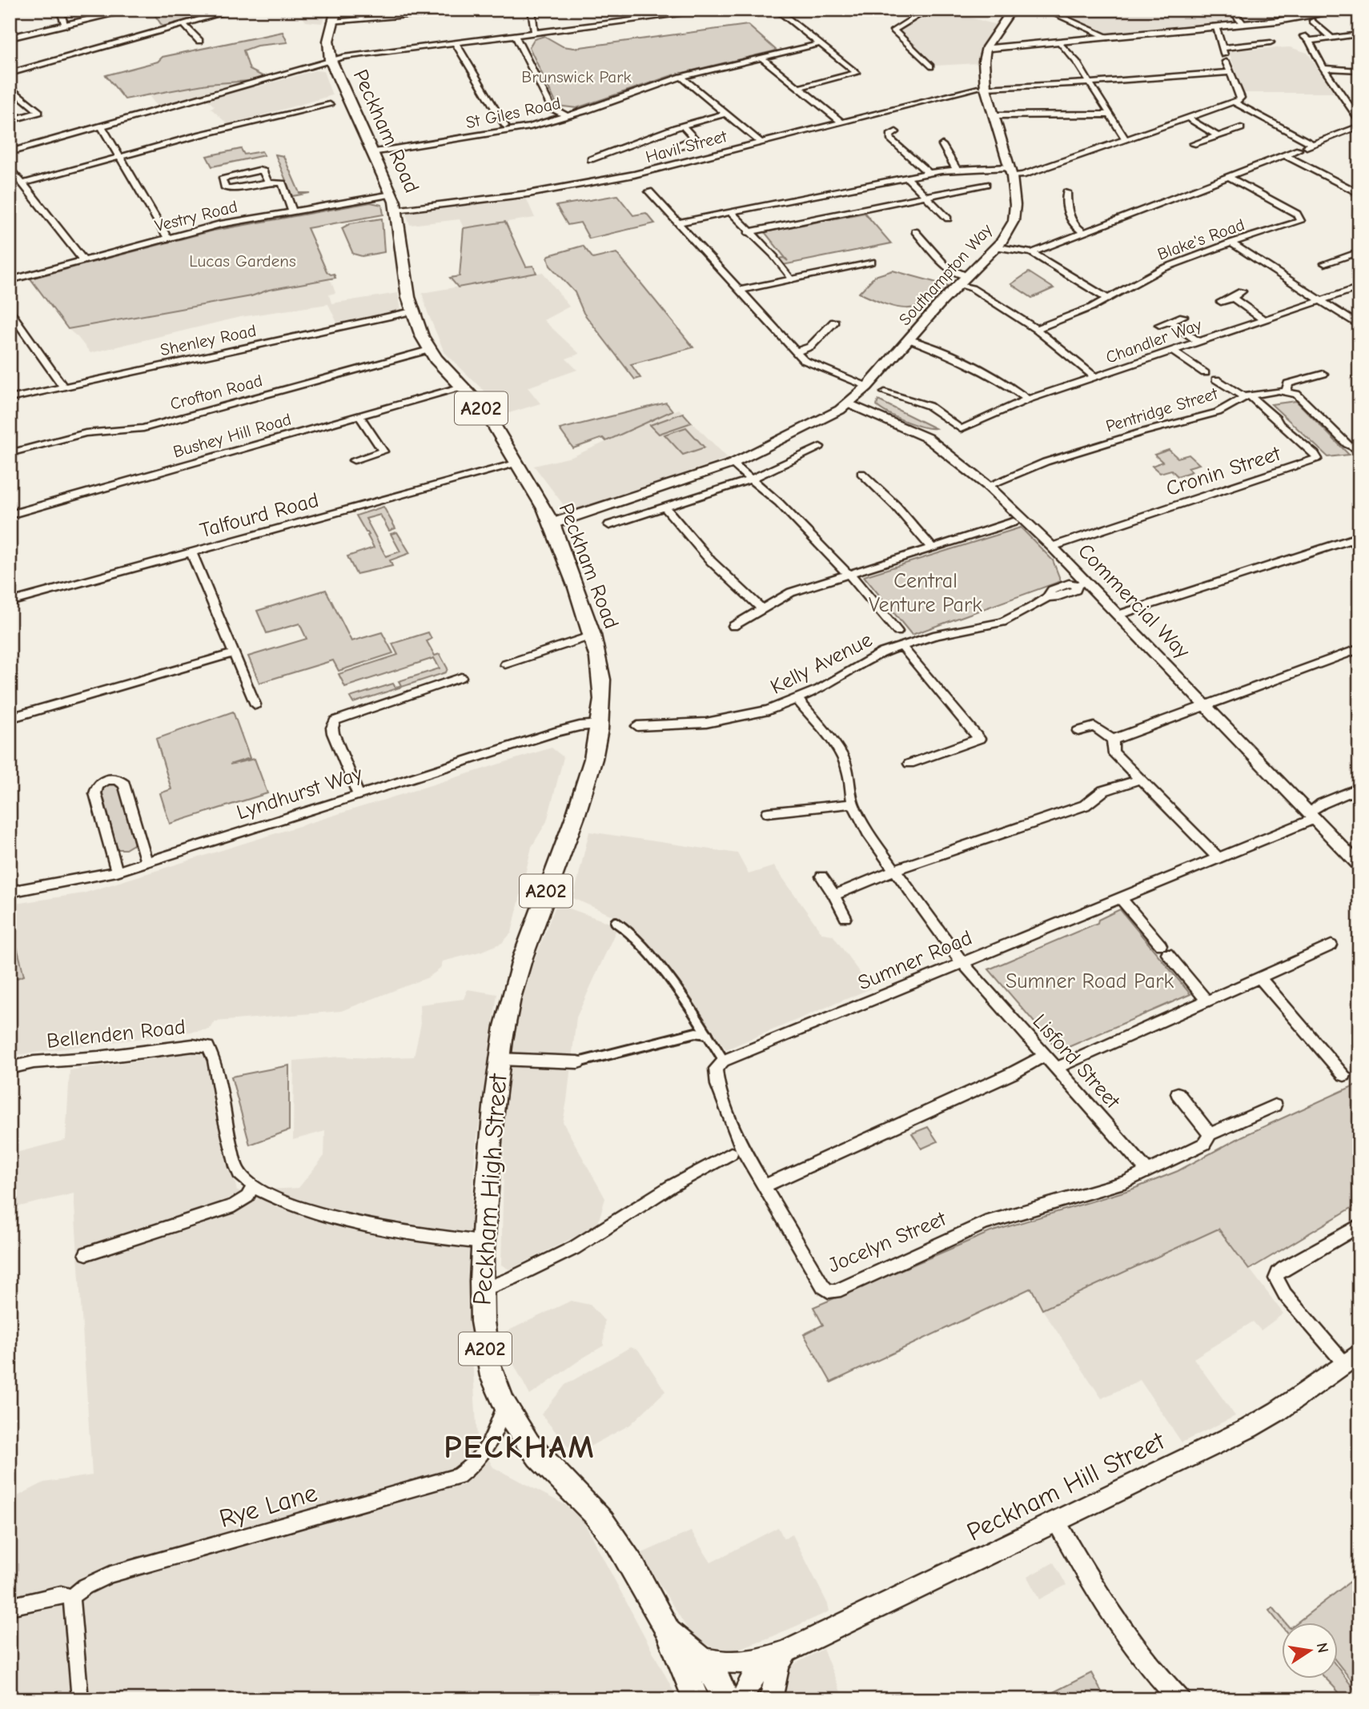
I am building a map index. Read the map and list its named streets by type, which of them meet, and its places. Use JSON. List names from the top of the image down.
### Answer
{
  "streets": {
    "highway": ["Peckham Road", "A202", "Peckham High Street"],
    "main road": ["Southampton Way", "Peckham Hill Street"],
    "street": [
      "St Giles Road",
      "Havil Street",
      "Vestry Road",
      "Blake's Road",
      "Shenley Road",
      "Chandler Way",
      "Crofton Road",
      "Pentridge Street",
      "Bushey Hill Road",
      "Cronin Street",
      "Talfourd Road",
      "Commercial Way",
      "Kelly Avenue",
      "Lyndhurst Way",
      "Sumner Road",
      "Bellenden Road",
      "Lisford Street",
      "Jocelyn Street",
      "Rye Lane"
    ]
  },
  "crossings": [
    ["St Giles Road", "Peckham Road"],
    ["Peckham Road", "Havil Street"],
    ["Peckham Road", "Vestry Road"],
    ["Peckham Road", "Shenley Road"],
    ["Peckham Road", "Crofton Road"],
    ["Peckham Road", "A202"],
    ["Peckham Road", "Bushey Hill Road"],
    ["Peckham Road", "Talfourd Road"],
    ["Peckham Road", "Lyndhurst Way"],
    ["Peckham Road", "Peckham High Street"],
    ["Havil Street", "Southampton Way"],
    ["Southampton Way", "Commercial Way"],
    ["Pentridge Street", "Cronin Street"],
    ["Pentridge Street", "Commercial Way"],
    ["Cronin Street", "Commercial Way"],
    ["Commercial Way", "Kelly Avenue"],
    ["Commercial Way", "Sumner Road"],
    ["Kelly Avenue", "Lisford Street"],
    ["Sumner Road", "Lisford Street"],
    ["Sumner Road", "Jocelyn Street"],
    ["Lisford Street", "Jocelyn Street"],
    ["Peckham High Street", "Rye Lane"]
  ],
  "districts": ["PECKHAM"],
  "parks": [
    "Brunswick Park",
    "Lucas Gardens",
    "Central Venture Park",
    "Sumner Road Park"
  ],
  "north": "right"
}
